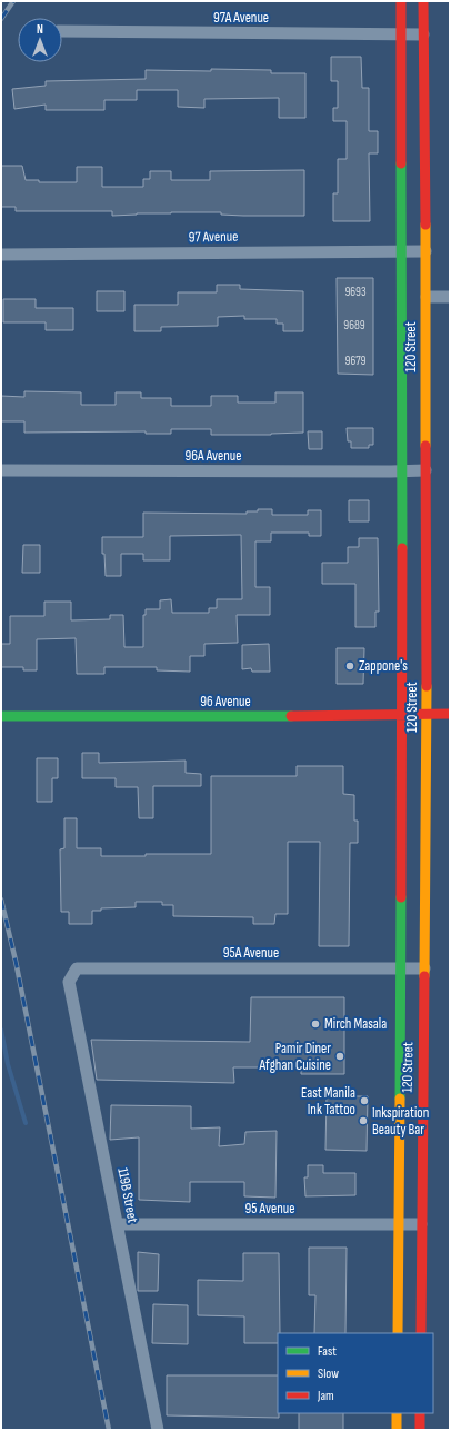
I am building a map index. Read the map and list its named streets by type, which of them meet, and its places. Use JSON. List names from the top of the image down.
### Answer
{
  "streets": {
    "main road": ["120 Street", "96 Avenue"],
    "street": [
      "97A Avenue",
      "97 Avenue",
      "96A Avenue",
      "95A Avenue",
      "119B Street",
      "95 Avenue"
    ]
  },
  "crossings": [
    ["97A Avenue", "120 Street"],
    ["97 Avenue", "120 Street"],
    ["120 Street", "96A Avenue"],
    ["120 Street", "96 Avenue"],
    ["120 Street", "95A Avenue"],
    ["120 Street", "95 Avenue"],
    ["95A Avenue", "119B Street"],
    ["119B Street", "95 Avenue"]
  ],
  "places": [
    "Zappone's",
    "Mirch Masala",
    "Pamir Diner Afghan Cuisine",
    "East Manila Ink Tattoo",
    "Inkspiration Beauty Bar"
  ],
  "house_numbers": ["9693", "9689", "9679"],
  "legend": ["Fast", "Slow", "Jam"],
  "north": "top"
}
